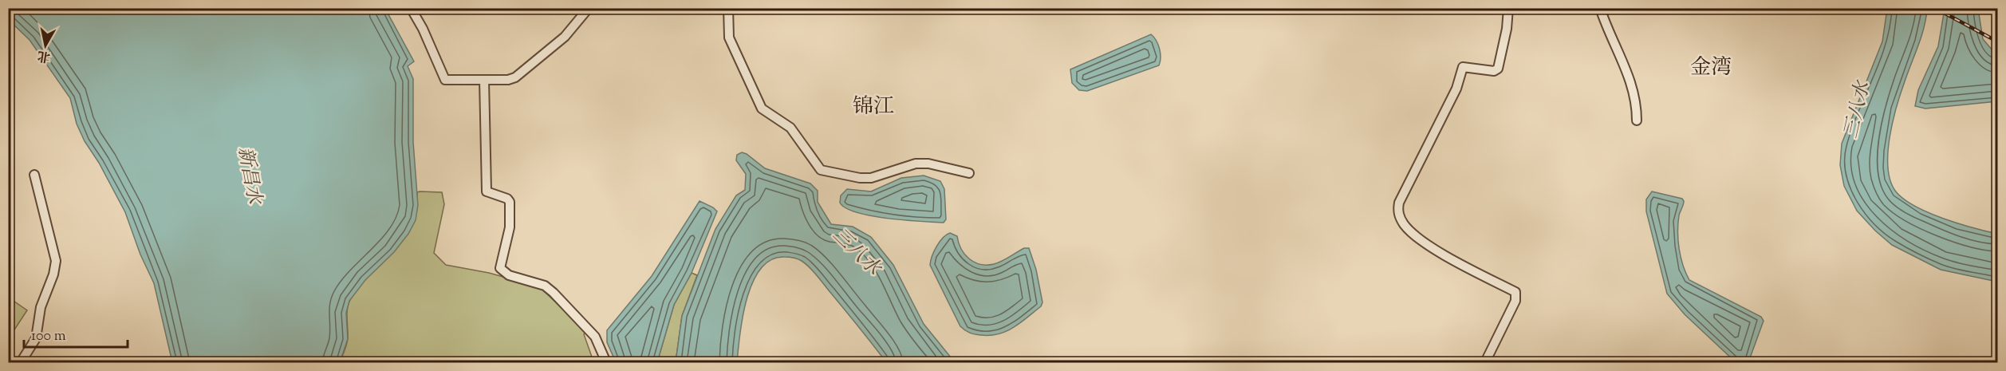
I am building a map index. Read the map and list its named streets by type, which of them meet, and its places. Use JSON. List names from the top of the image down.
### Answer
{
  "districts": ["金湾", "锦江"],
  "water": ["三八水", "新昌水"],
  "scale_bar": "100 m",
  "north": "bottom"
}
